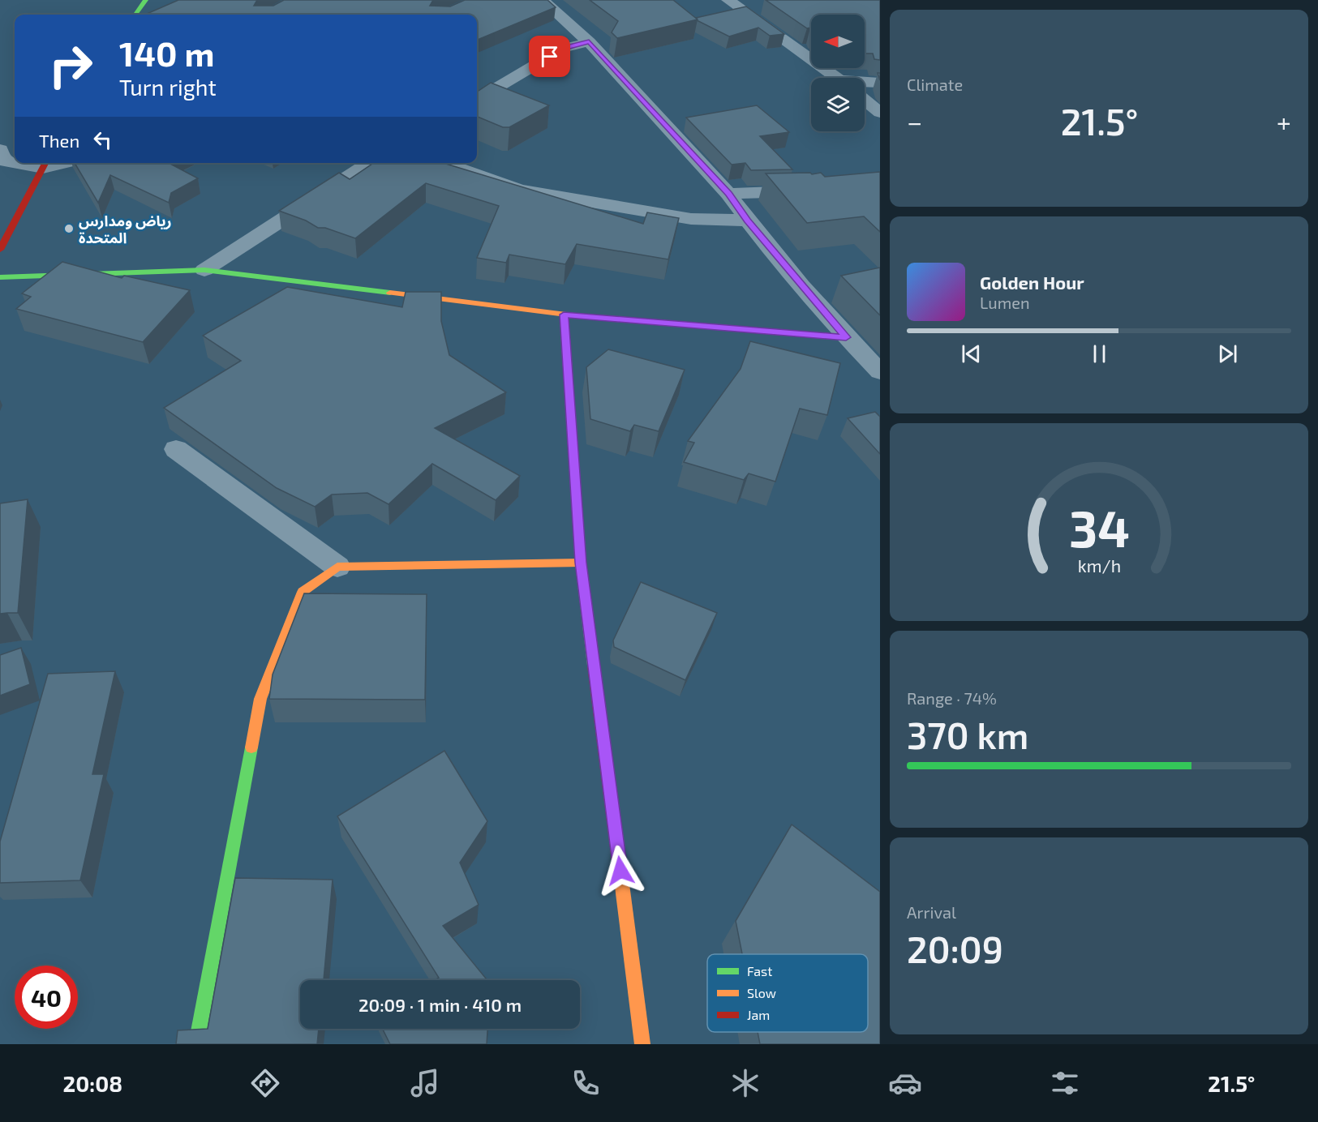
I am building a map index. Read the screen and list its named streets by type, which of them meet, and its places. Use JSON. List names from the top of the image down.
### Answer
{
  "places": ["رياض ومدارس المتحدة"],
  "legend": ["Fast", "Slow", "Jam"],
  "north": "left",
  "page": {
    "tile": [
      "Climate",
      ["Range · 74%", "370 km"],
      ["Arrival", "20:09"]
    ],
    "turn": ["140 m", "Turn right"],
    "heat": ["−", "21.5°", "+"],
    "then": "Then",
    "song": ["Golden Hour", "Lumen"],
    "limit": "40",
    "trip": "20:09 · 1 min · 410 m",
    "tabs": ["20:08", "21.5°"],
    "gauge": ["34", "km/h"]
  }
}
